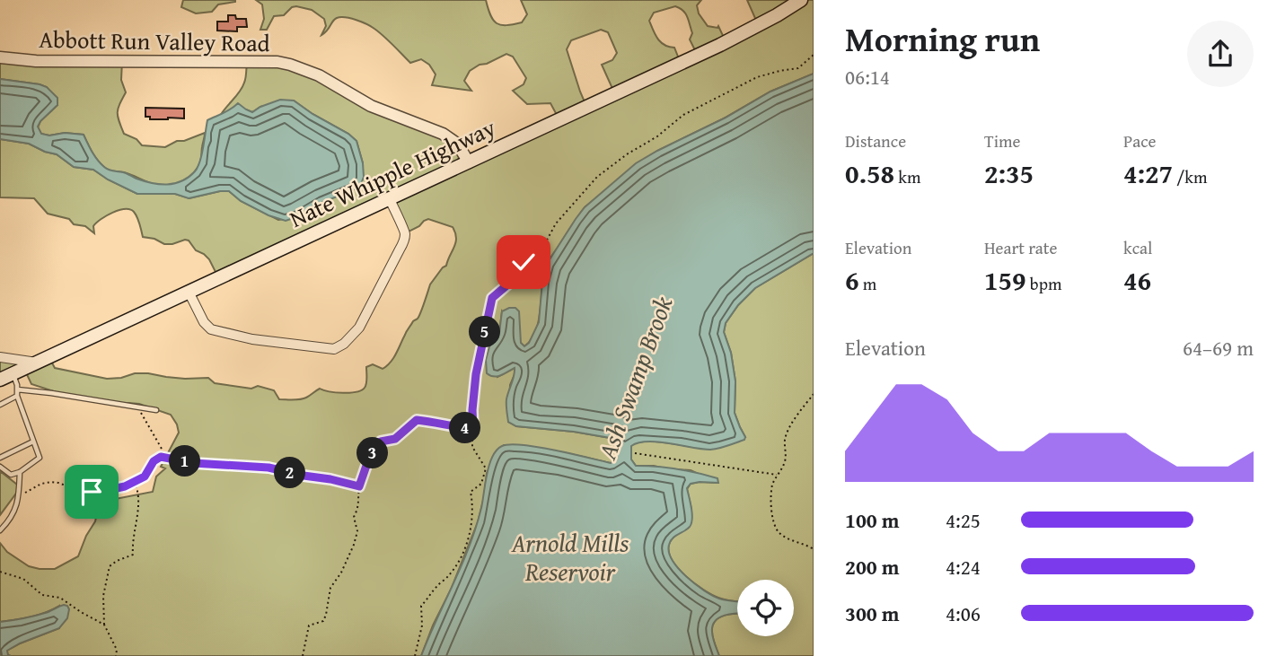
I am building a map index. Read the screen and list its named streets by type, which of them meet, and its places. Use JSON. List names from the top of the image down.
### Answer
{
  "streets": {
    "main road": ["Nate Whipple Highway"],
    "street": ["Abbott Run Valley Road"]
  },
  "crossings": [
    ["Abbott Run Valley Road", "Nate Whipple Highway"]
  ],
  "water": ["Ash Swamp Brook", "Arnold Mills Reservoir"],
  "page": {
    "heading": ["Morning run", "06:14"],
    "stats": [
      ["Distance", "0.58 km"],
      ["Time", "2:35"],
      ["Pace", "4:27 /km"],
      ["Elevation", "6 m"],
      ["Heart rate", "159 bpm"],
      ["kcal", "46"]
    ],
    "pins": [
      "5",
      "4",
      "3",
      "1",
      "2"
    ],
    "chart": ["Elevation", "64–69 m"],
    "list": [
      {
        "name": "100 m",
        "note": "4:25"
      },
      {
        "name": "200 m",
        "note": "4:24"
      },
      {
        "name": "300 m",
        "note": "4:06"
      }
    ]
  }
}
